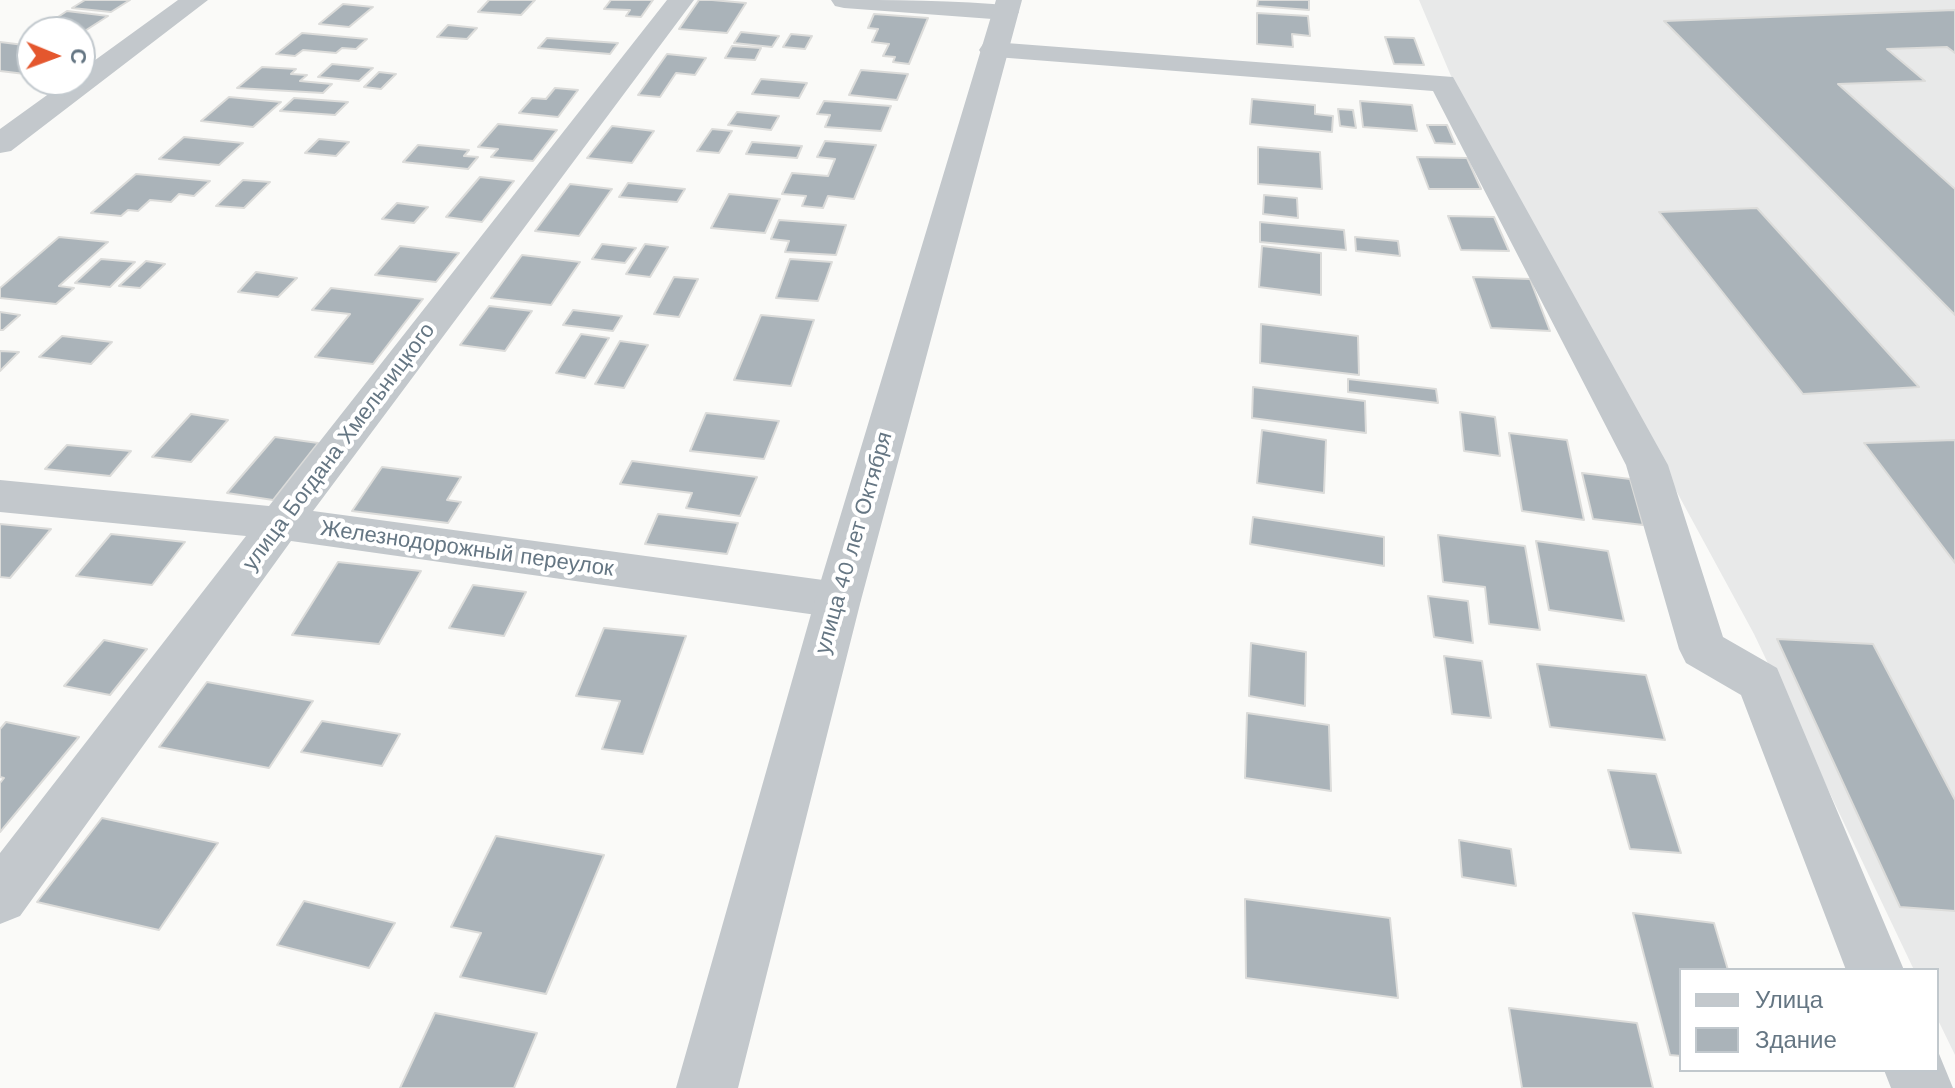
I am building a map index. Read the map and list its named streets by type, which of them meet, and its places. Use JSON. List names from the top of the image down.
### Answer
{
  "streets": {
    "street": ["улица Богдана Хмельницкого", "улица 40 лет Октября", "Железнодорожный переулок"]
  },
  "crossings": [
    ["улица Богдана Хмельницкого", "Железнодорожный переулок"],
    ["улица 40 лет Октября", "Железнодорожный переулок"]
  ],
  "legend": ["Улица", "Здание"],
  "north": "right"
}
